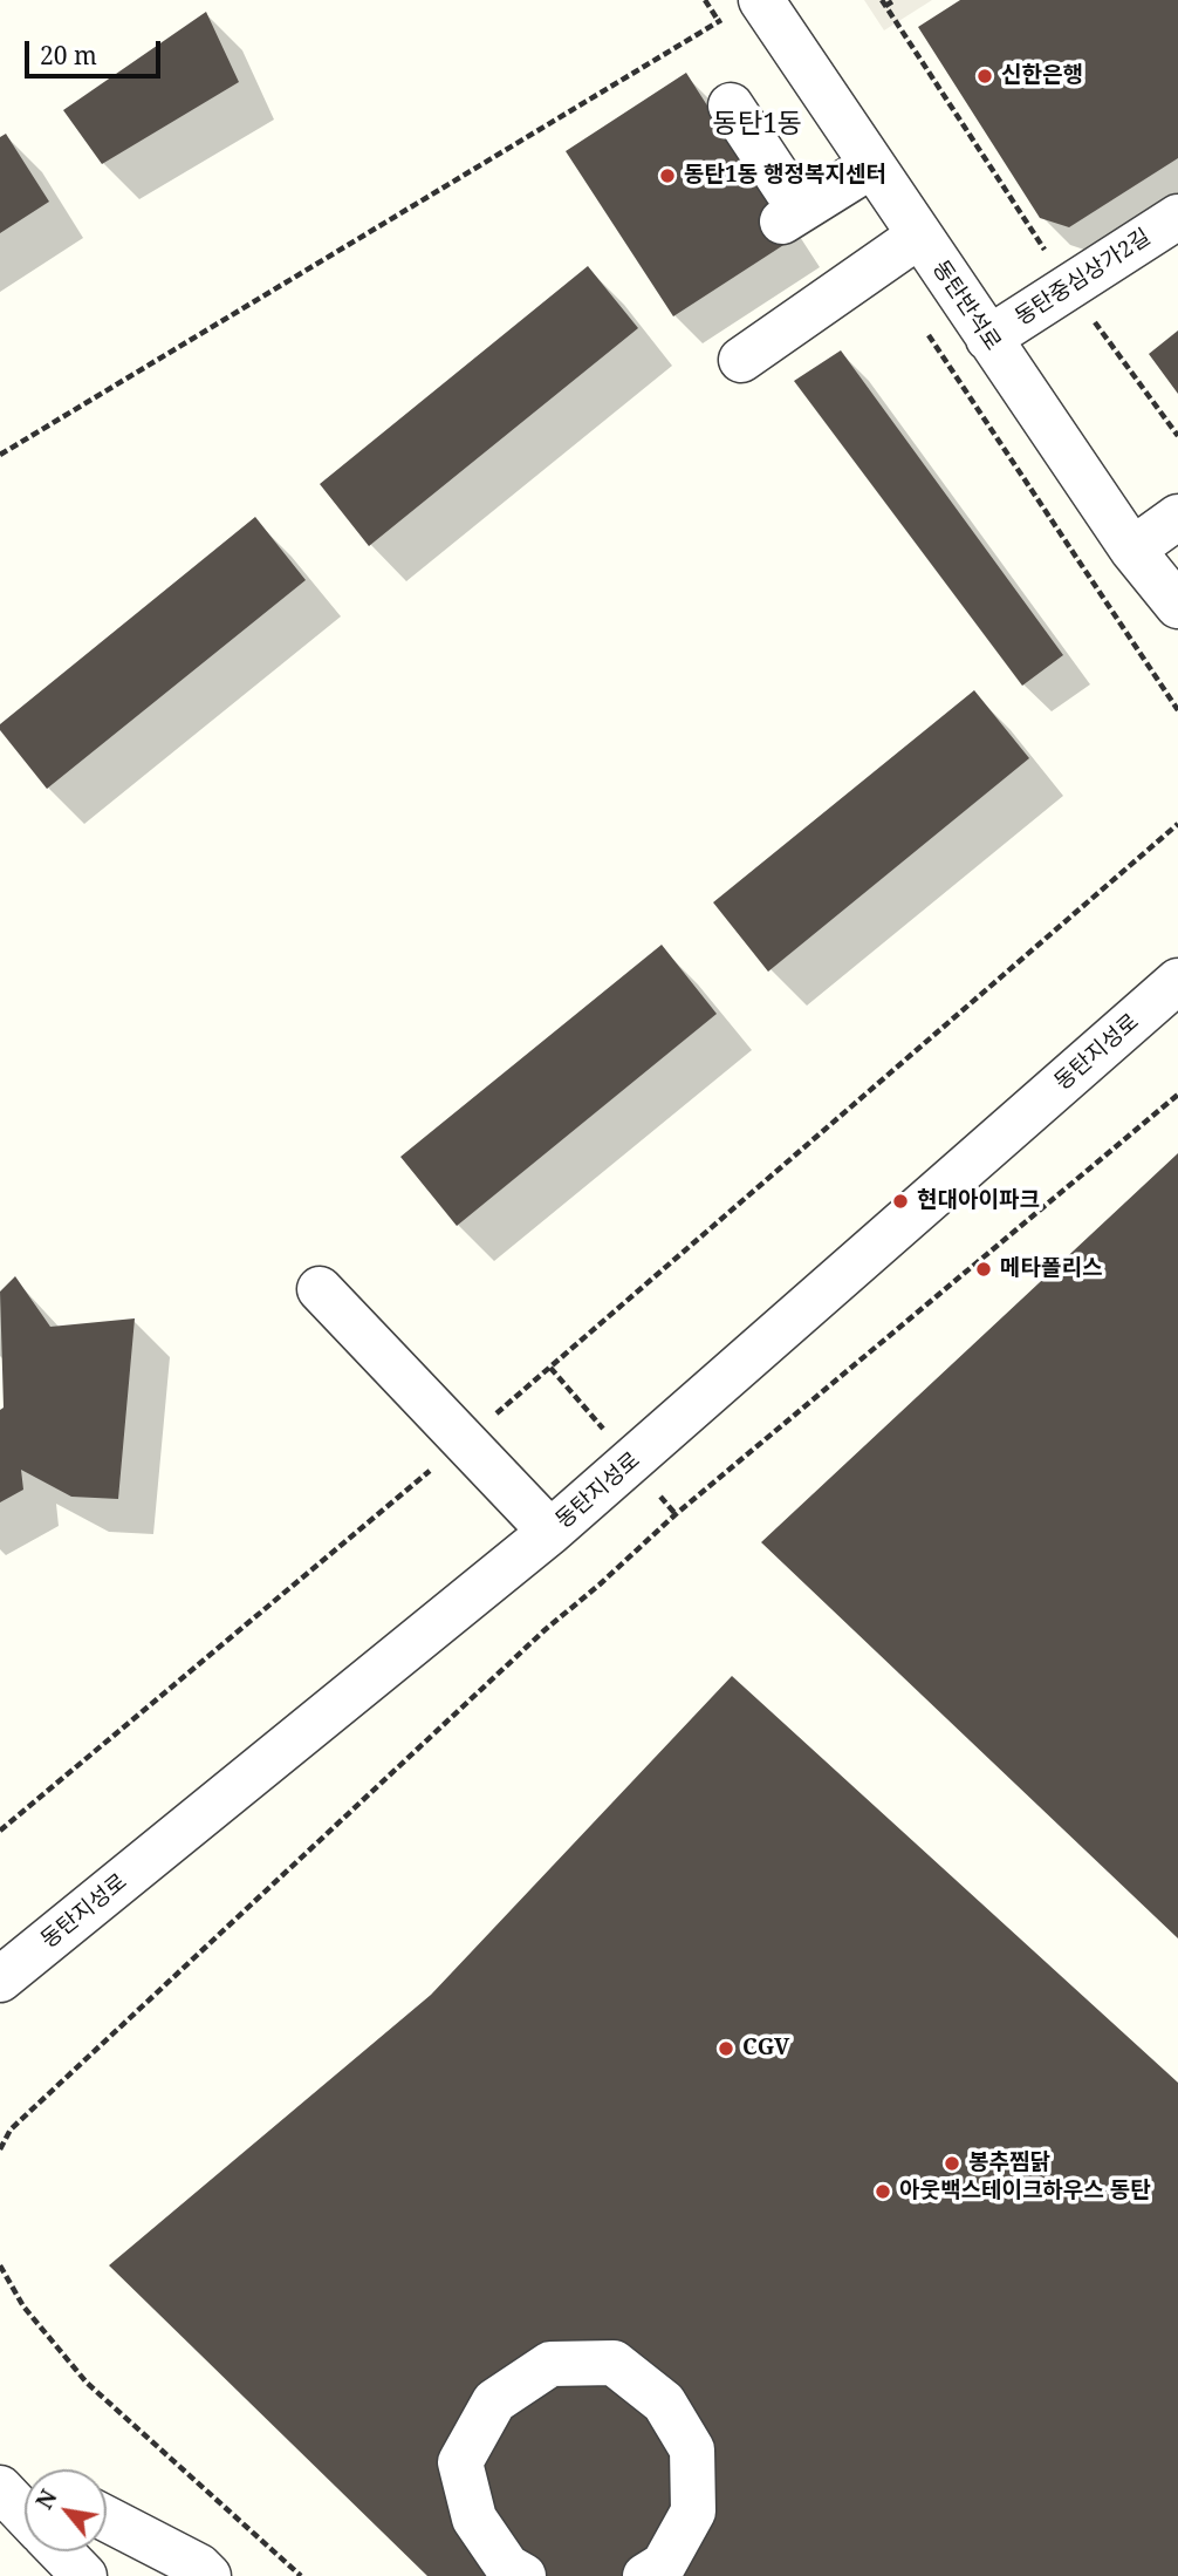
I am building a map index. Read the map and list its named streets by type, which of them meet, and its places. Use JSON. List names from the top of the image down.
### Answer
{
  "streets": {
    "street": ["동탄중심상가2길", "동탄반석로", "동탄지성로"]
  },
  "crossings": [
    ["동탄중심상가2길", "동탄반석로"]
  ],
  "districts": ["동탄1동"],
  "places": [
    "신한은행",
    "동탄1동 행정복지센터",
    "현대아이파크",
    "메타폴리스",
    "CGV",
    "봉추찜닭",
    "아웃백스테이크하우스 동탄"
  ],
  "scale_bar": "20 m",
  "north": "top left"
}
